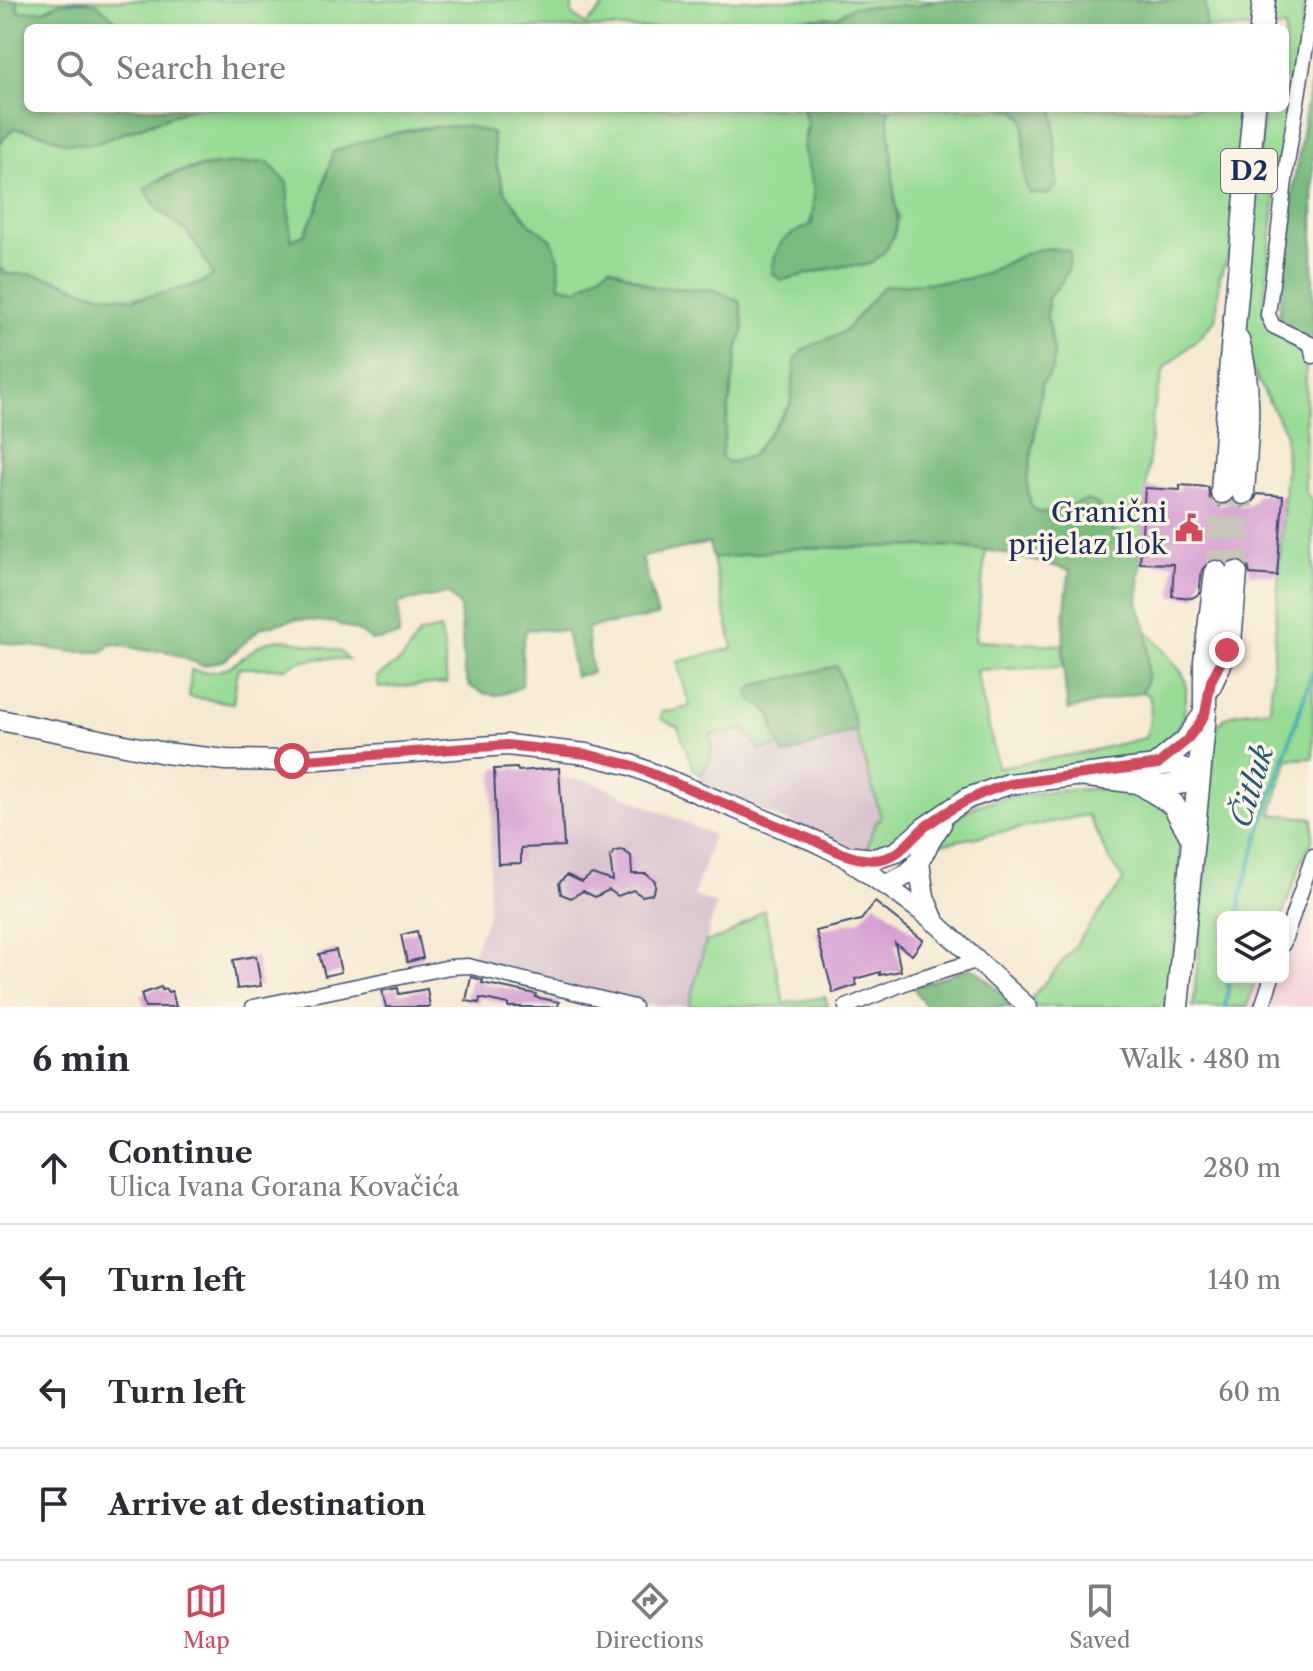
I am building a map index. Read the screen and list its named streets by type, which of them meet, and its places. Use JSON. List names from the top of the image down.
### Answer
{
  "streets": {
    "main road": ["D2"]
  },
  "water": ["Čitluk"],
  "places": {
    "public building": ["Granični prijelaz Ilok"]
  },
  "page": {
    "search": "Search here",
    "heading": ["6 min", "Walk · 480 m"],
    "list": [
      ["Continue", "Ulica Ivana Gorana Kovačića", "280 m"],
      ["Turn left", "140 m"],
      ["Turn left", "60 m"],
      "Arrive at destination"
    ],
    "nav": ["Map", "Directions", "Saved"]
  }
}
